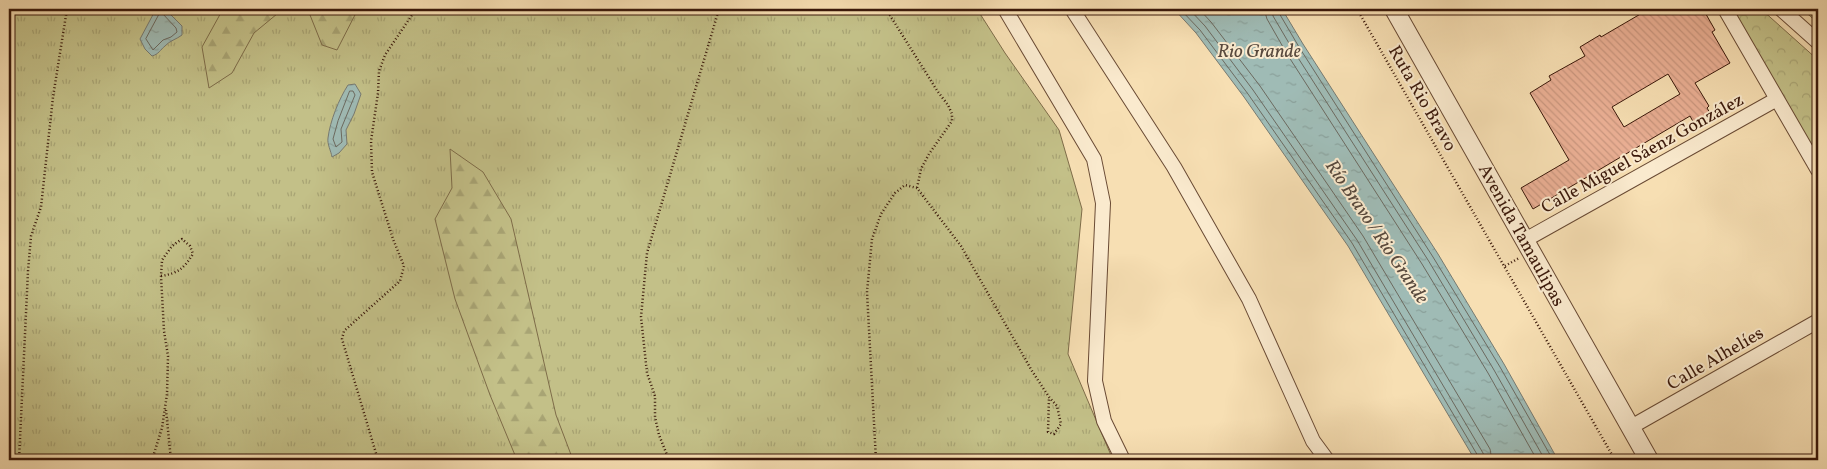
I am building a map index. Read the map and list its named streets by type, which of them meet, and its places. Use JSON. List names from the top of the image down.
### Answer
{
  "streets": {
    "street": ["Calle Miguel Sáenz González", "Avenida Tamaulipas", "Calle Alhelíes"],
    "path": ["Ruta Rio Bravo"]
  },
  "crossings": [
    ["Calle Miguel Sáenz González", "Avenida Tamaulipas"],
    ["Avenida Tamaulipas", "Calle Alhelíes"]
  ],
  "water": ["Rio Grande", "Río Bravo / Rio Grande"]
}
